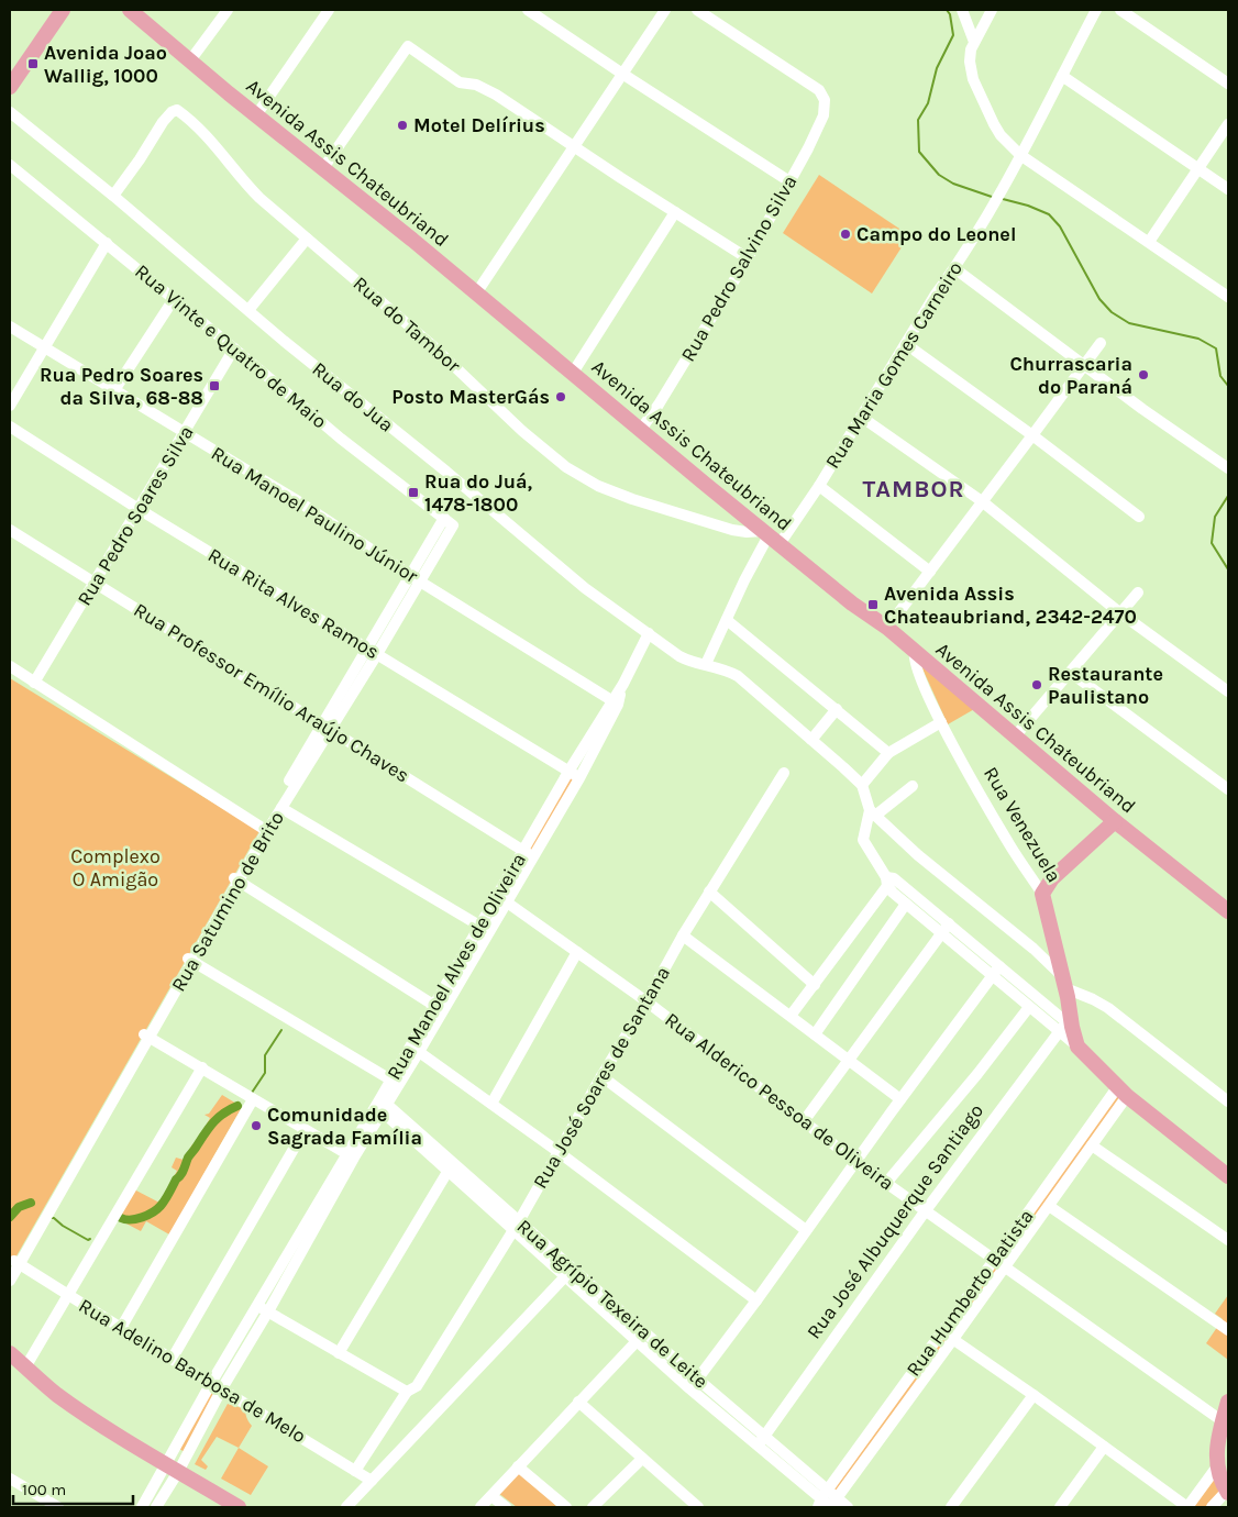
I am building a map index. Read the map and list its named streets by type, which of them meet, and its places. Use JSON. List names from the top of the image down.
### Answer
{
  "streets": {
    "main road": ["Avenida Assis Chateubriand", "Rua Venezuela"],
    "street": [
      "Rua Pedro Salvino Silva",
      "Rua do Tambor",
      "Rua Vinte e Quatro de Maio",
      "Rua Maria Gomes Carneiro",
      "Rua do Jua",
      "Rua Manoel Paulino Júnior",
      "Rua Pedro Soares Silva",
      "Rua Rita Alves Ramos",
      "Rua Professor Emílio Araújo Chaves",
      "Rua Satumino de Brito",
      "Rua Manoel Alves de Oliveira",
      "Rua José Soares de Santana",
      "Rua Alderico Pessoa de Oliveira",
      "Rua José Albuquerque Santiago",
      "Rua Humberto Batista",
      "Rua Agrípio Texeira de Leite",
      "Rua Adelino Barbosa de Melo"
    ]
  },
  "crossings": [
    ["Avenida Assis Chateubriand", "Rua Pedro Salvino Silva"],
    ["Avenida Assis Chateubriand", "Rua do Tambor"],
    ["Avenida Assis Chateubriand", "Rua Maria Gomes Carneiro"],
    ["Avenida Assis Chateubriand", "Rua Venezuela"],
    ["Rua do Tambor", "Rua Maria Gomes Carneiro"],
    ["Rua do Tambor", "Rua do Jua"],
    ["Rua Vinte e Quatro de Maio", "Rua Pedro Soares Silva"],
    ["Rua Vinte e Quatro de Maio", "Rua Satumino de Brito"],
    ["Rua Maria Gomes Carneiro", "Rua do Jua"],
    ["Rua do Jua", "Rua Manoel Alves de Oliveira"],
    ["Rua Manoel Paulino Júnior", "Rua Pedro Soares Silva"],
    ["Rua Manoel Paulino Júnior", "Rua Satumino de Brito"],
    ["Rua Manoel Paulino Júnior", "Rua Manoel Alves de Oliveira"],
    ["Rua Pedro Soares Silva", "Rua Rita Alves Ramos"],
    ["Rua Pedro Soares Silva", "Rua Professor Emílio Araújo Chaves"],
    ["Rua Rita Alves Ramos", "Rua Satumino de Brito"],
    ["Rua Rita Alves Ramos", "Rua Manoel Alves de Oliveira"],
    ["Rua Professor Emílio Araújo Chaves", "Rua Satumino de Brito"],
    ["Rua Professor Emílio Araújo Chaves", "Rua Manoel Alves de Oliveira"],
    ["Rua Venezuela", "Rua José Albuquerque Santiago"],
    ["Rua Satumino de Brito", "Rua Adelino Barbosa de Melo"],
    ["Rua Manoel Alves de Oliveira", "Rua Alderico Pessoa de Oliveira"],
    ["Rua Manoel Alves de Oliveira", "Rua Agrípio Texeira de Leite"],
    ["Rua Manoel Alves de Oliveira", "Rua Adelino Barbosa de Melo"],
    ["Rua José Soares de Santana", "Rua Alderico Pessoa de Oliveira"],
    ["Rua José Soares de Santana", "Rua Agrípio Texeira de Leite"],
    ["Rua Alderico Pessoa de Oliveira", "Rua José Albuquerque Santiago"],
    ["Rua Alderico Pessoa de Oliveira", "Rua Humberto Batista"],
    ["Rua José Albuquerque Santiago", "Rua Agrípio Texeira de Leite"],
    ["Rua Humberto Batista", "Rua Agrípio Texeira de Leite"]
  ],
  "districts": ["TAMBOR"],
  "parks": ["Complexo O Amigão"],
  "places": {
    "transit": [
      "Avenida Joao Wallig, 1000",
      "Rua Pedro Soares da Silva, 68-88",
      "Rua do Juá, 1478-1800",
      "Avenida Assis Chateaubriand, 2342-2470"
    ],
    "other": [
      "Motel Delírius",
      "Campo do Leonel",
      "Churrascaria do Paraná",
      "Posto MasterGás",
      "Restaurante Paulistano",
      "Comunidade Sagrada Família"
    ]
  },
  "scale_bar": "100 m"
}
